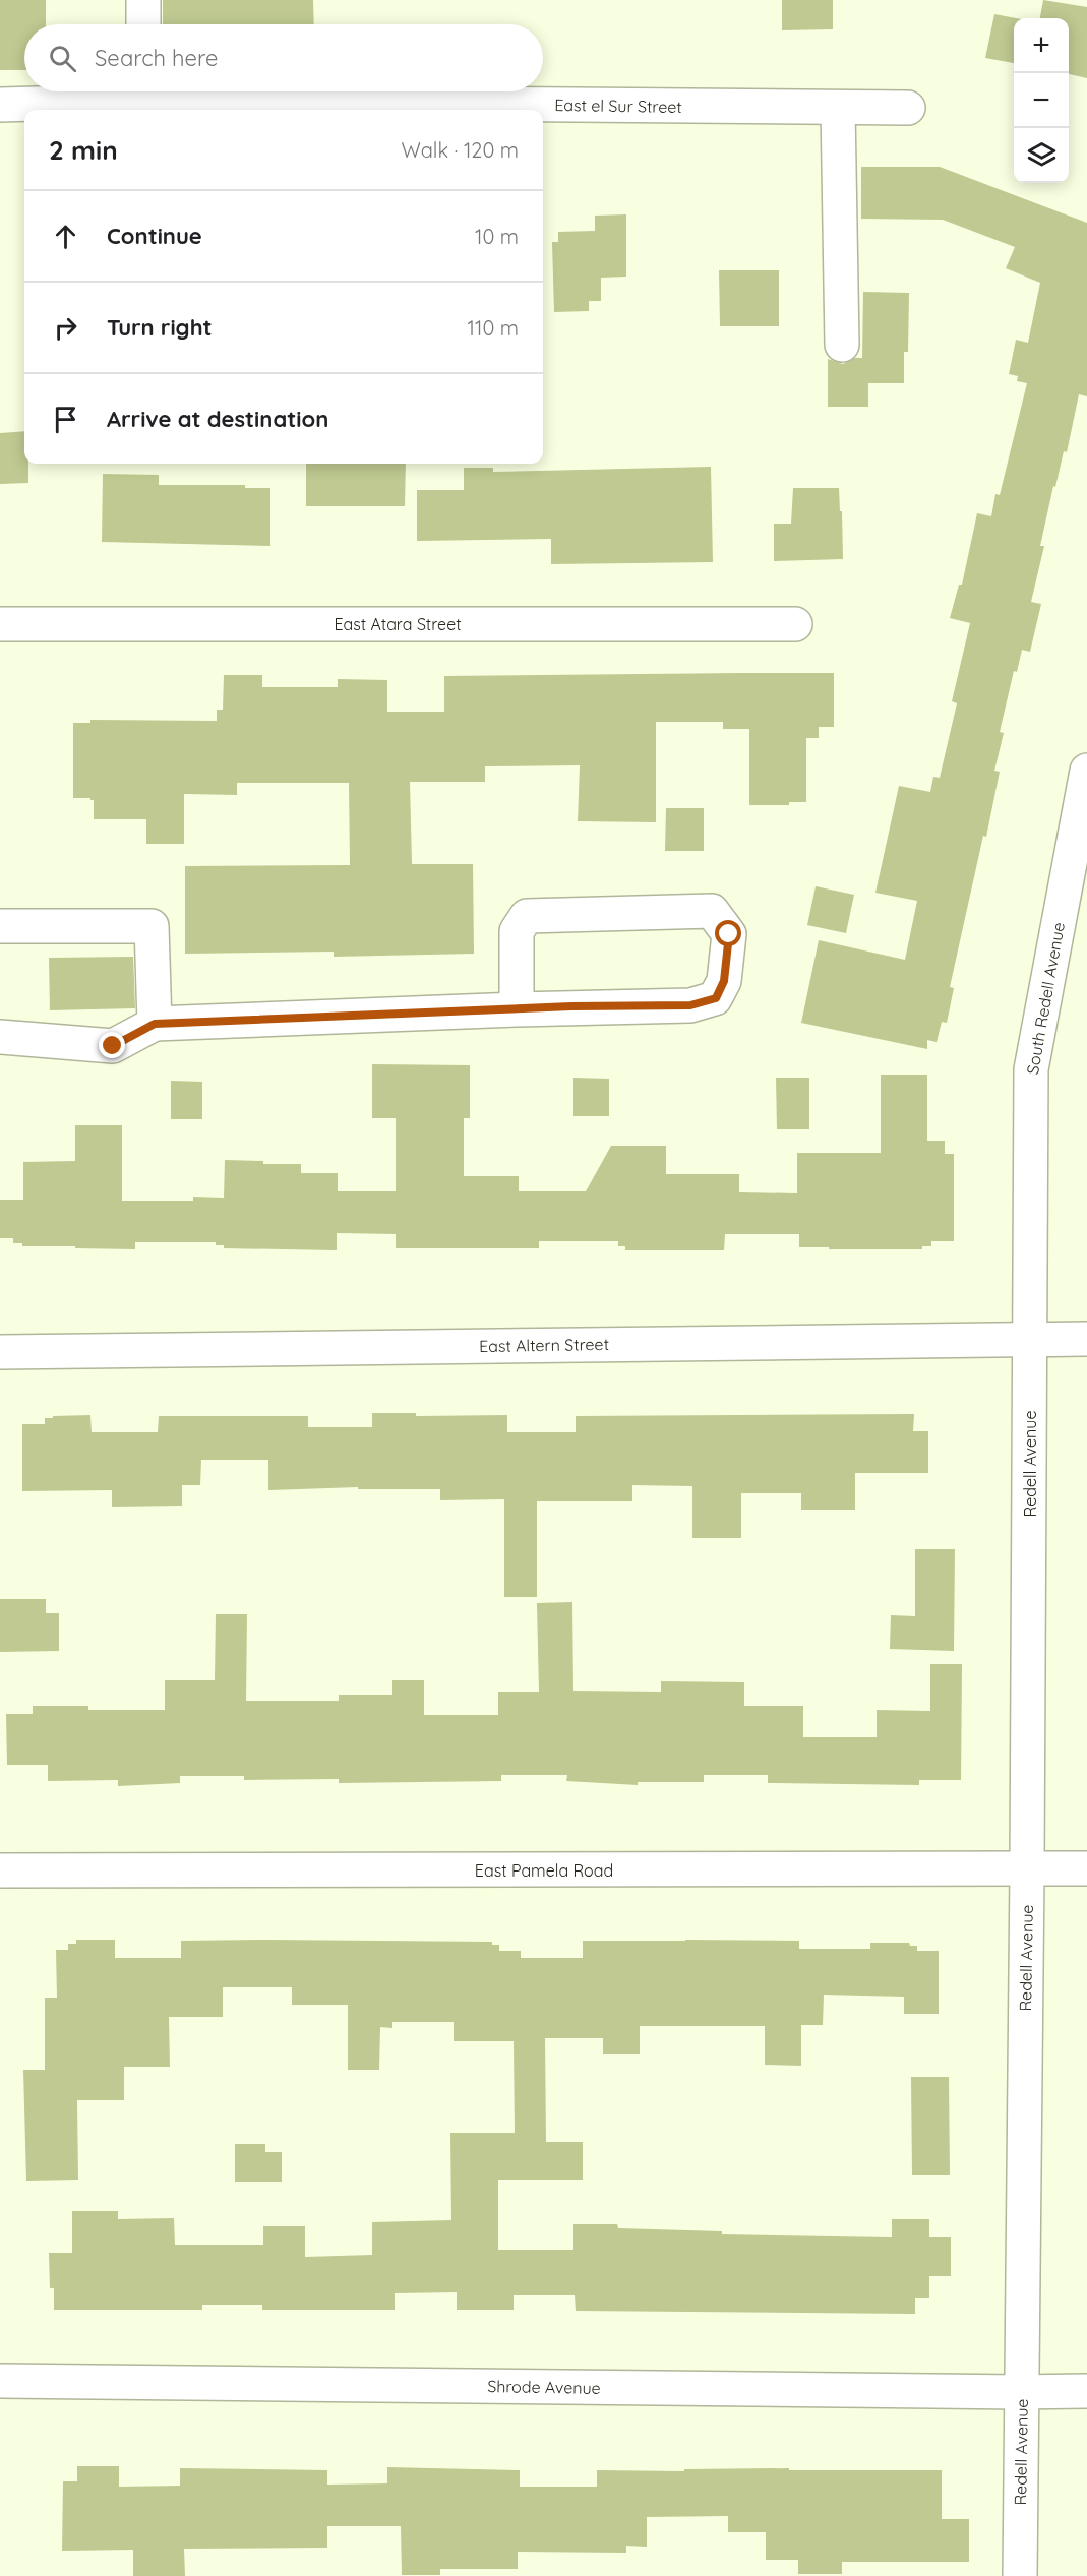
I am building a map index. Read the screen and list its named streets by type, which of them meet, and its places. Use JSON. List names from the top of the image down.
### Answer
{
  "streets": {
    "street": [
      "East el Sur Street",
      "East Atara Street",
      "South Redell Avenue",
      "East Altern Street",
      "Redell Avenue",
      "East Pamela Road",
      "Shrode Avenue"
    ]
  },
  "crossings": [
    ["South Redell Avenue", "East Altern Street"],
    ["South Redell Avenue", "Redell Avenue"],
    ["East Altern Street", "Redell Avenue"],
    ["Redell Avenue", "East Pamela Road"],
    ["Redell Avenue", "Shrode Avenue"]
  ],
  "page": {
    "map_buttons": ["+", "−"],
    "search": "Search here",
    "heading": ["2 min", "Walk · 120 m"],
    "list": [
      ["Continue", "10 m"],
      ["Turn right", "110 m"],
      "Arrive at destination"
    ]
  }
}
